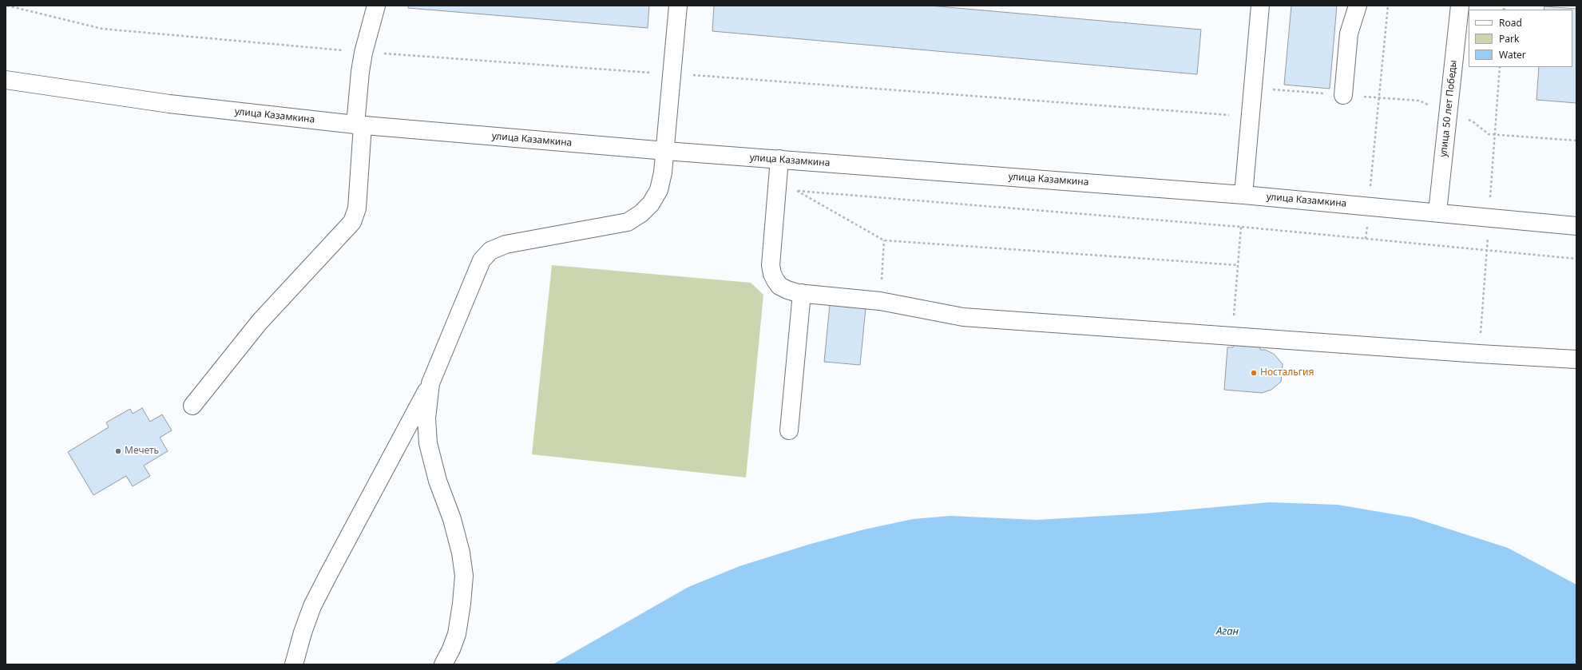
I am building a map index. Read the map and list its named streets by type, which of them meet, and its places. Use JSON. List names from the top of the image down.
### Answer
{
  "streets": {
    "main road": ["улица 50 лет Победы", "улица Казамкина"]
  },
  "crossings": [
    ["улица 50 лет Победы", "улица Казамкина"]
  ],
  "water": ["Аган"],
  "places": ["Ностальгия", "Мечеть"],
  "legend": ["Road", "Park", "Water"]
}
